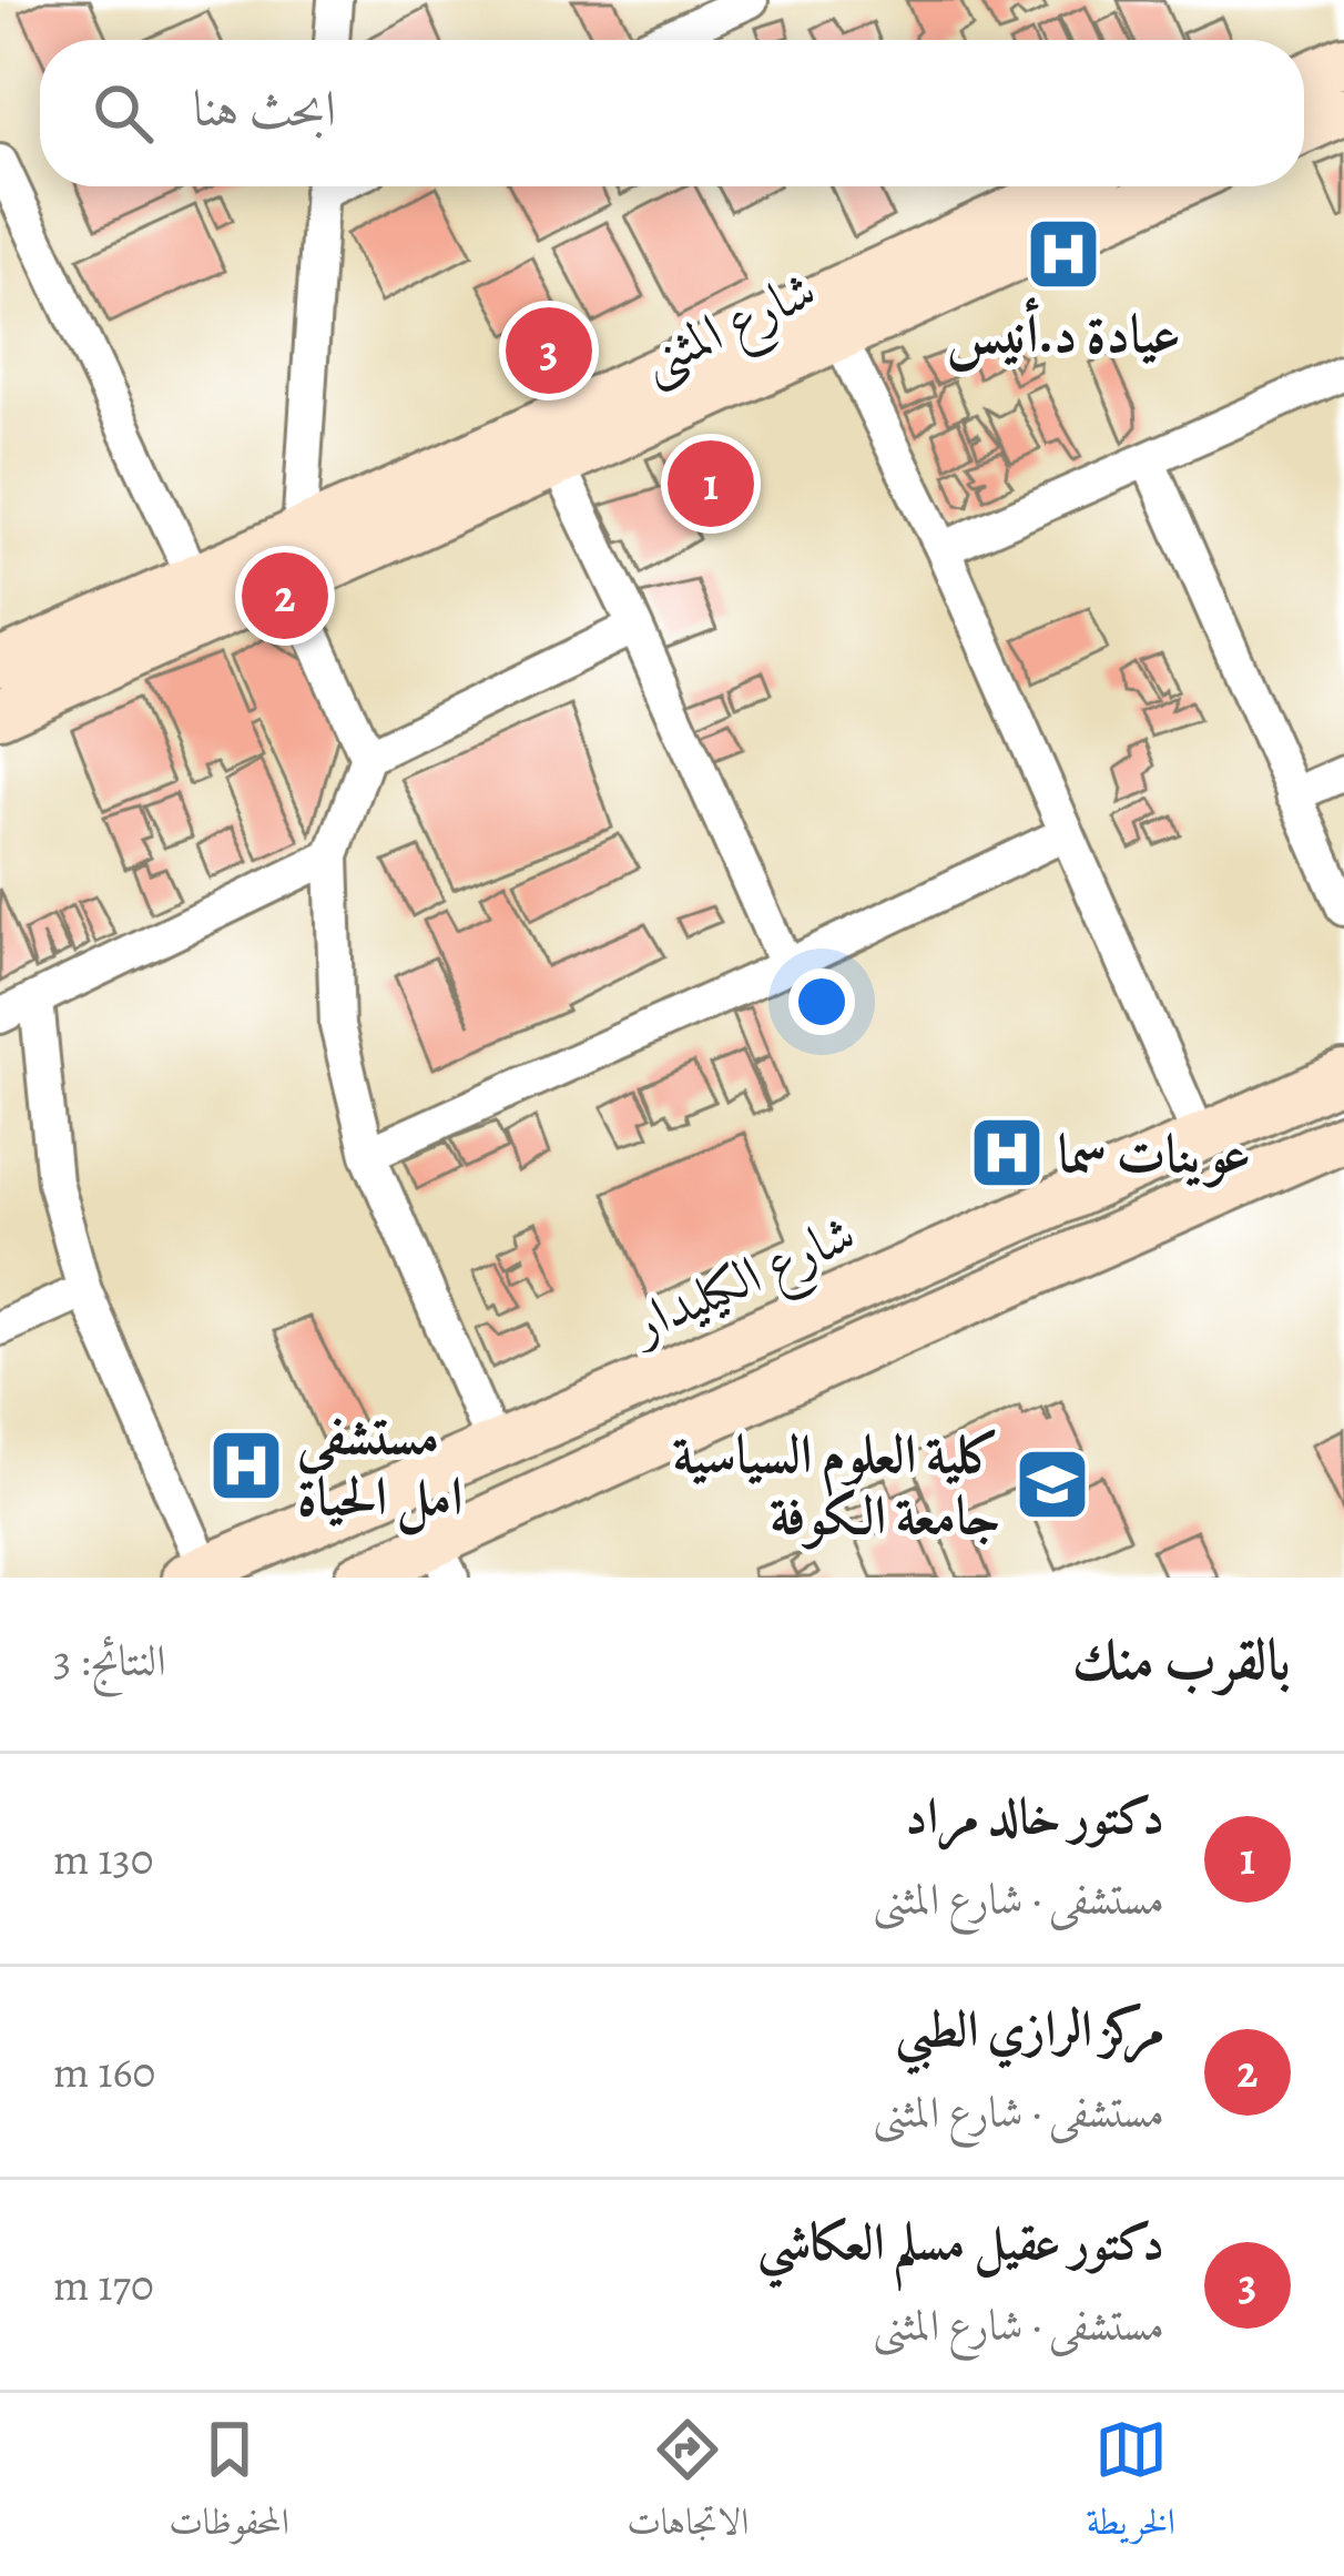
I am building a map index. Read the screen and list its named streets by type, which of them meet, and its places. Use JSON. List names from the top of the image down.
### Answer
{
  "streets": {
    "main road": ["شارع المثنى", "شارع الكيليدار"]
  },
  "places": {
    "hospital": ["عيادة د.أنيس", "عوينات سما", "مستشفى امل الحياة"],
    "school or university": ["كلية العلوم السياسية جامعة الكوفة"]
  },
  "page": {
    "search": "ابحث هنا",
    "pins": ["3", "1", "2"],
    "heading": ["بالقرب منك", "النتائج: 3"],
    "list": [
      {
        "mark": "1",
        "name": "دكتور خالد مراد",
        "note": "مستشفى · شارع المثنى",
        "value": "130 m"
      },
      {
        "mark": "2",
        "name": "مركز الرازي الطبي",
        "note": "مستشفى · شارع المثنى",
        "value": "160 m"
      },
      {
        "mark": "3",
        "name": "دكتور عقيل مسلم العكاشي",
        "note": "مستشفى · شارع المثنى",
        "value": "170 m"
      }
    ],
    "nav": ["الخريطة", "الاتجاهات", "المحفوظات"]
  }
}
